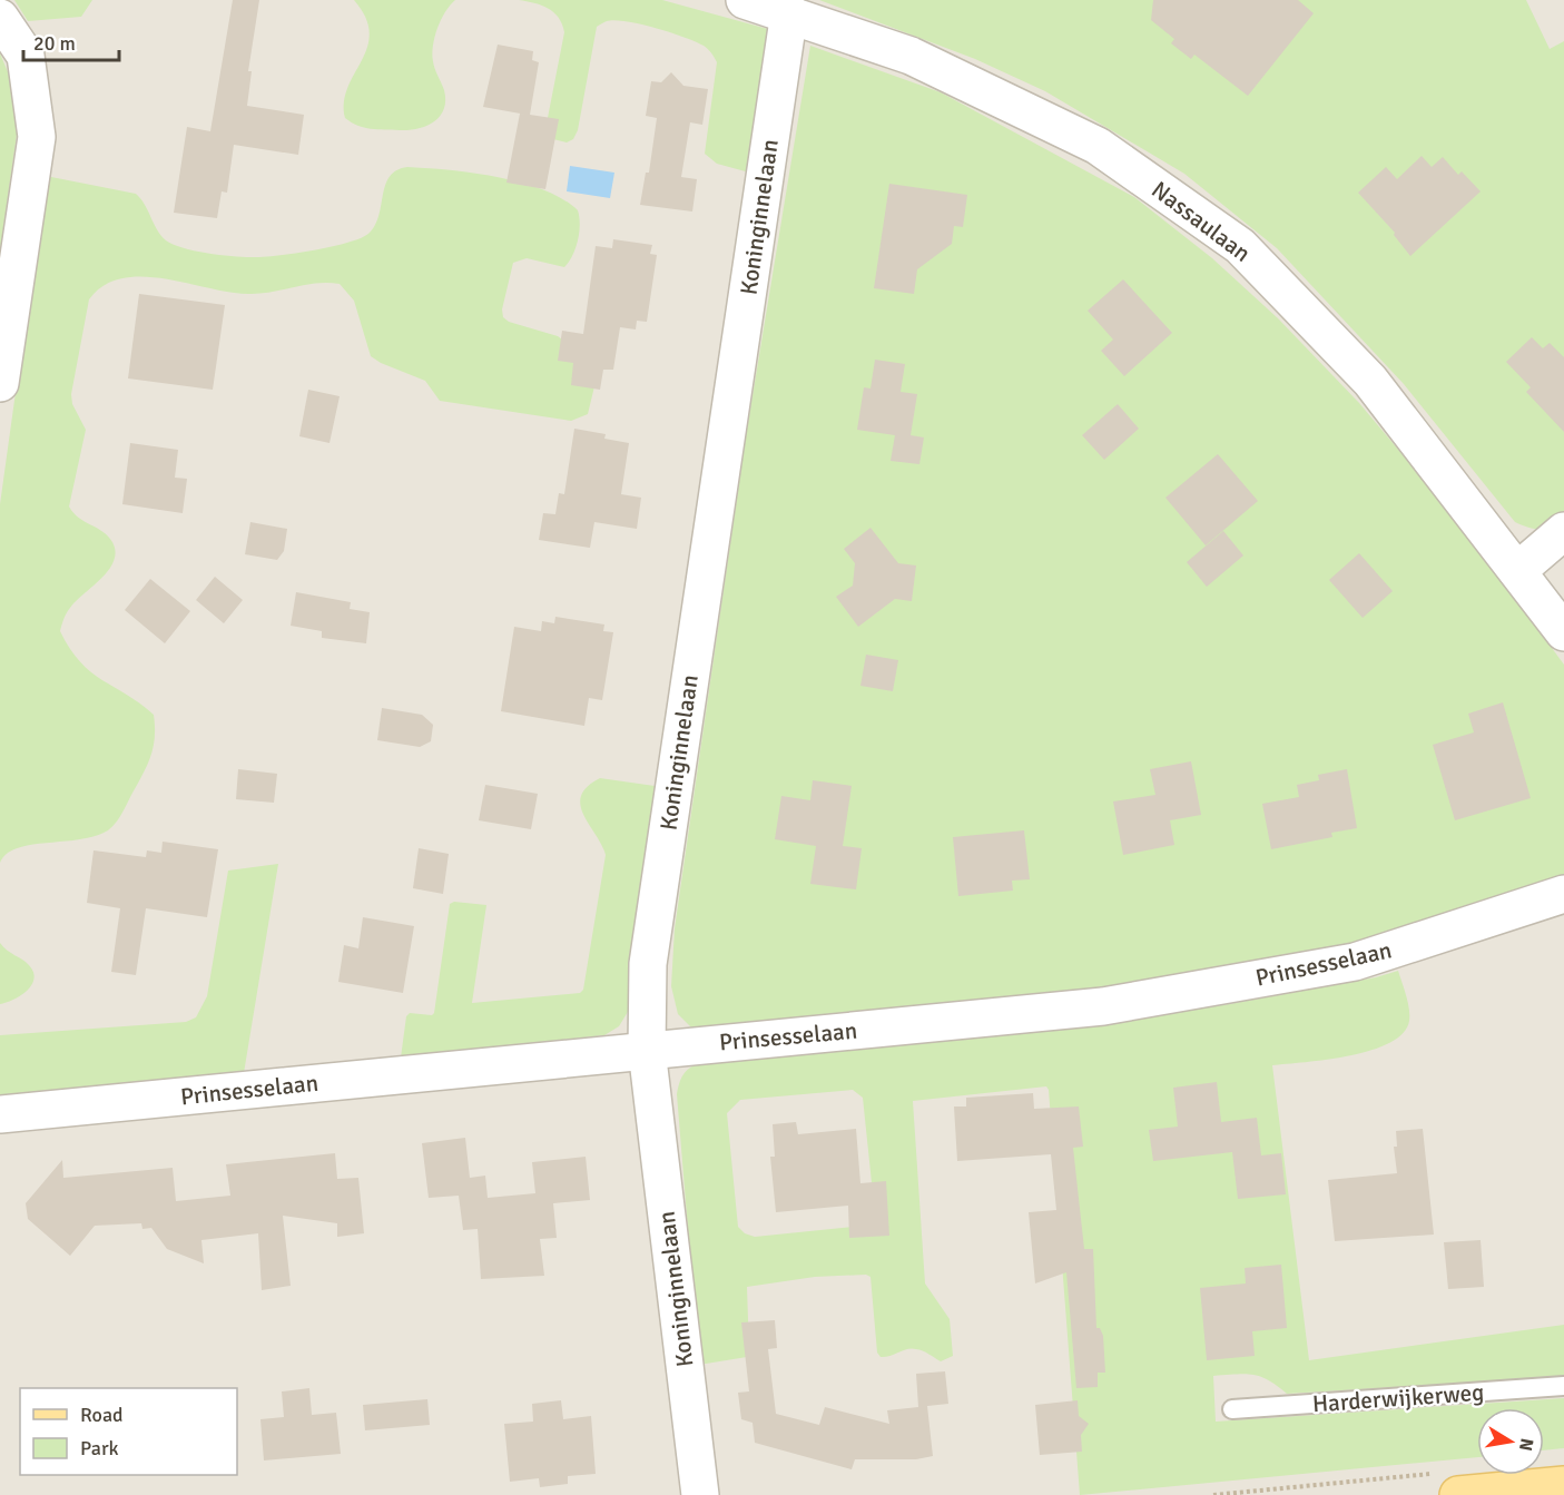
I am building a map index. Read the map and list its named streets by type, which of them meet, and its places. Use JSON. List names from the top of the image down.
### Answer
{
  "streets": {
    "street": ["Koninginnelaan", "Nassaulaan", "Prinsesselaan"],
    "lane": ["Harderwijkerweg"]
  },
  "crossings": [
    ["Koninginnelaan", "Nassaulaan"],
    ["Koninginnelaan", "Prinsesselaan"]
  ],
  "legend": ["Road", "Park"],
  "scale_bar": "20 m",
  "north": "right"
}
